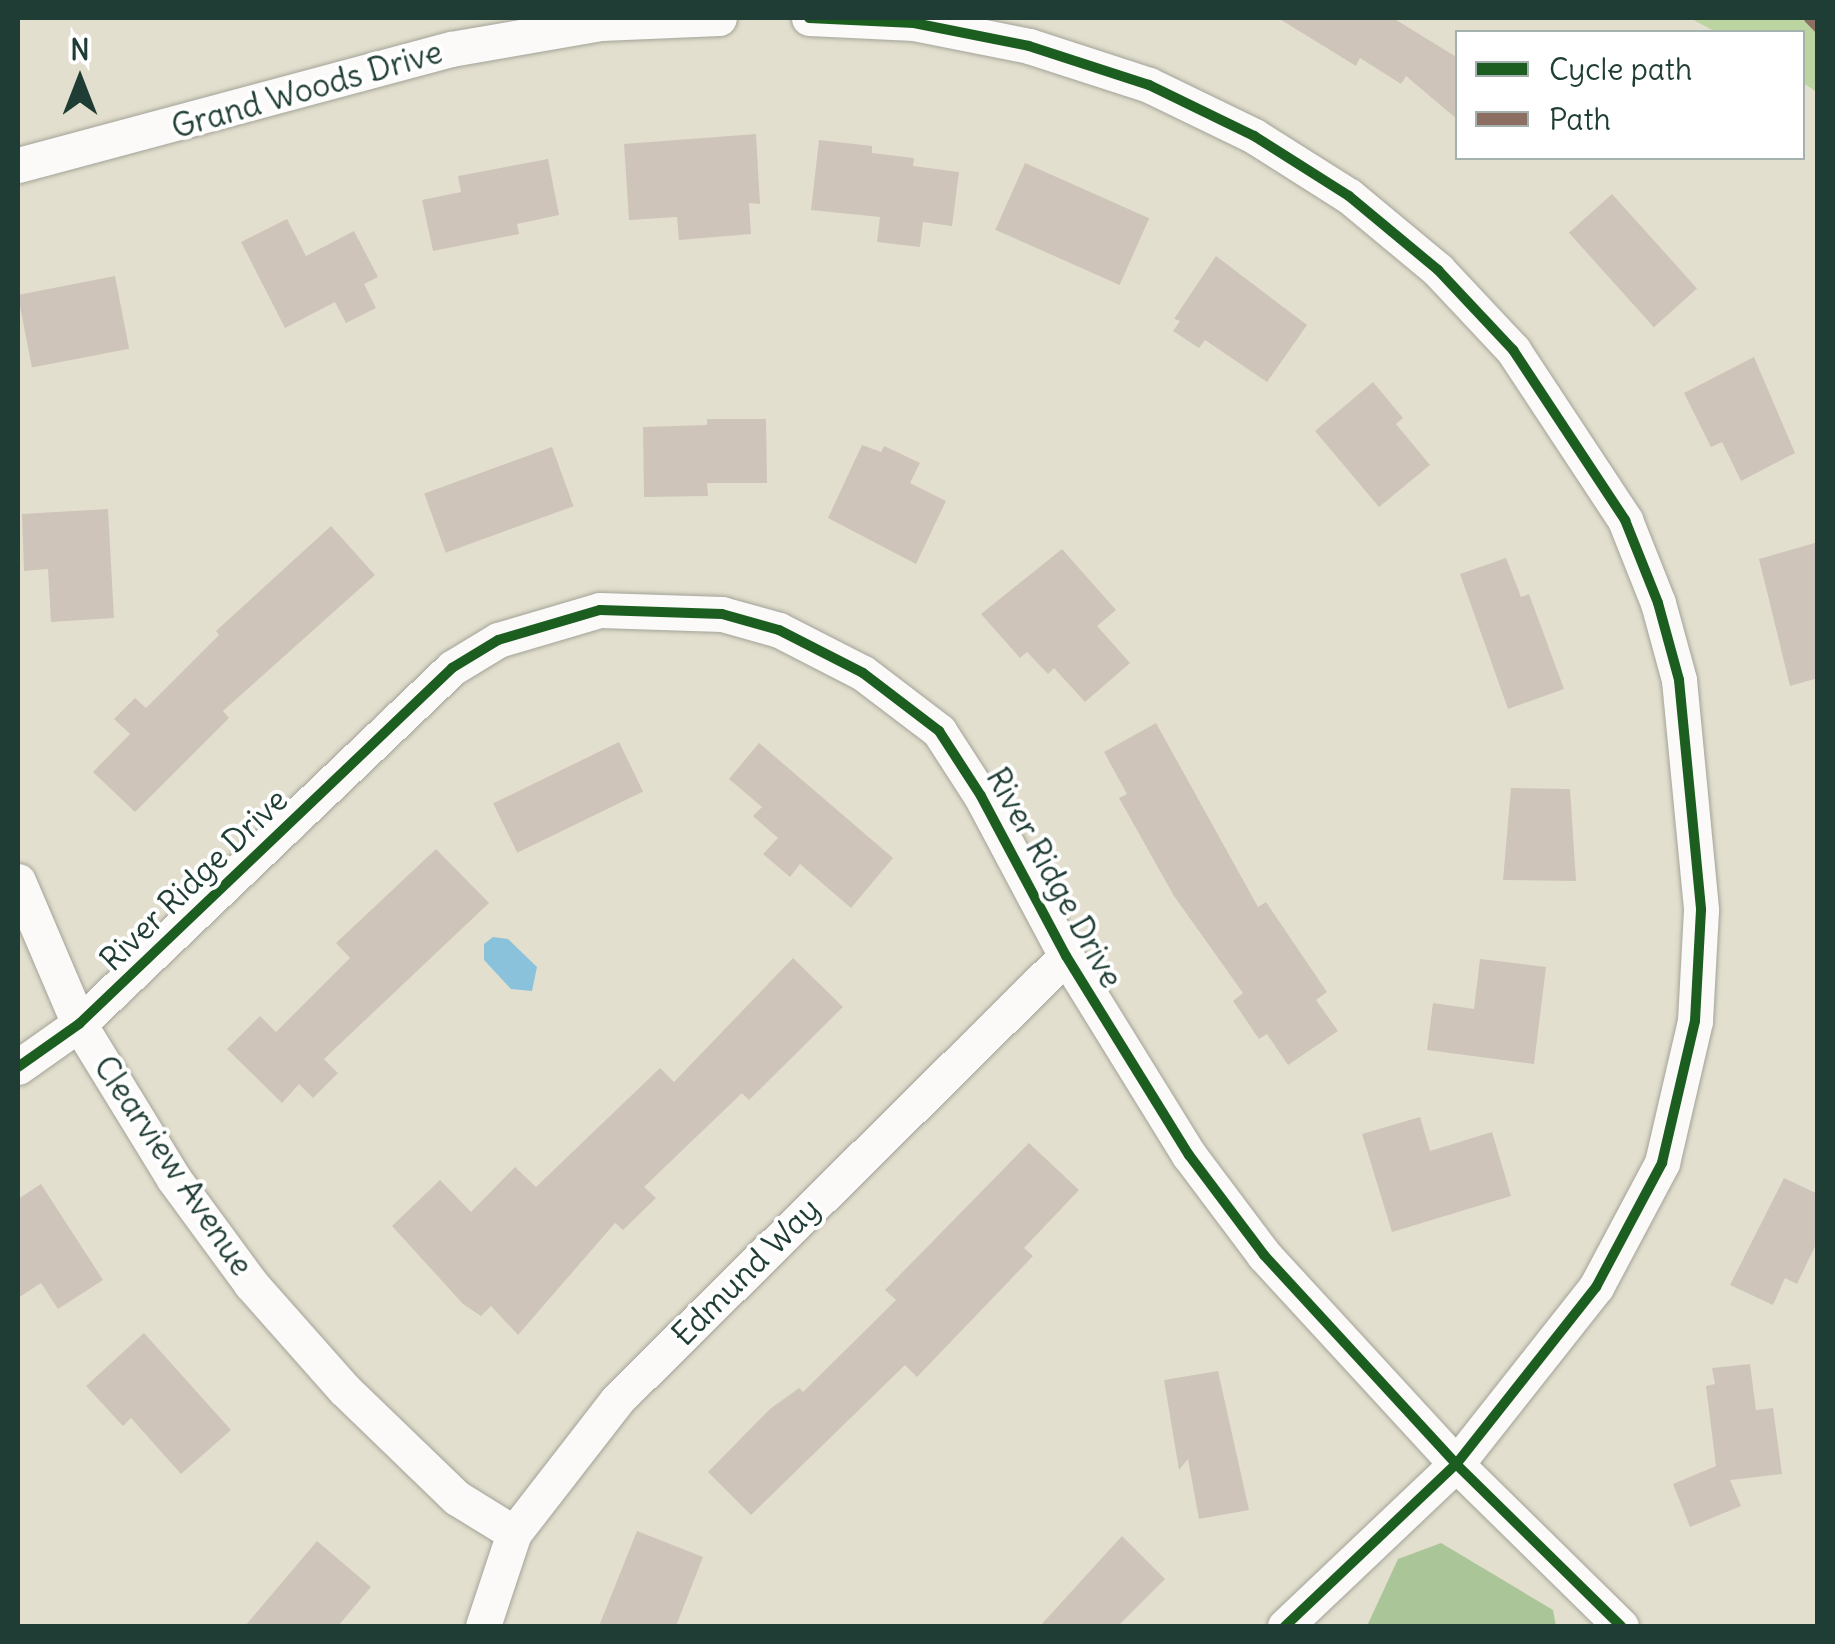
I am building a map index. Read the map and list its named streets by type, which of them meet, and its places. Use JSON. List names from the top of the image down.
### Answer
{
  "streets": {
    "street": [
      "Grand Woods Drive",
      "River Ridge Drive",
      "Clearview Avenue",
      "Edmund Way"
    ]
  },
  "crossings": [
    ["River Ridge Drive", "Clearview Avenue"],
    ["River Ridge Drive", "Edmund Way"],
    ["Clearview Avenue", "Edmund Way"]
  ],
  "legend": ["Cycle path", "Path"],
  "north": "top"
}
